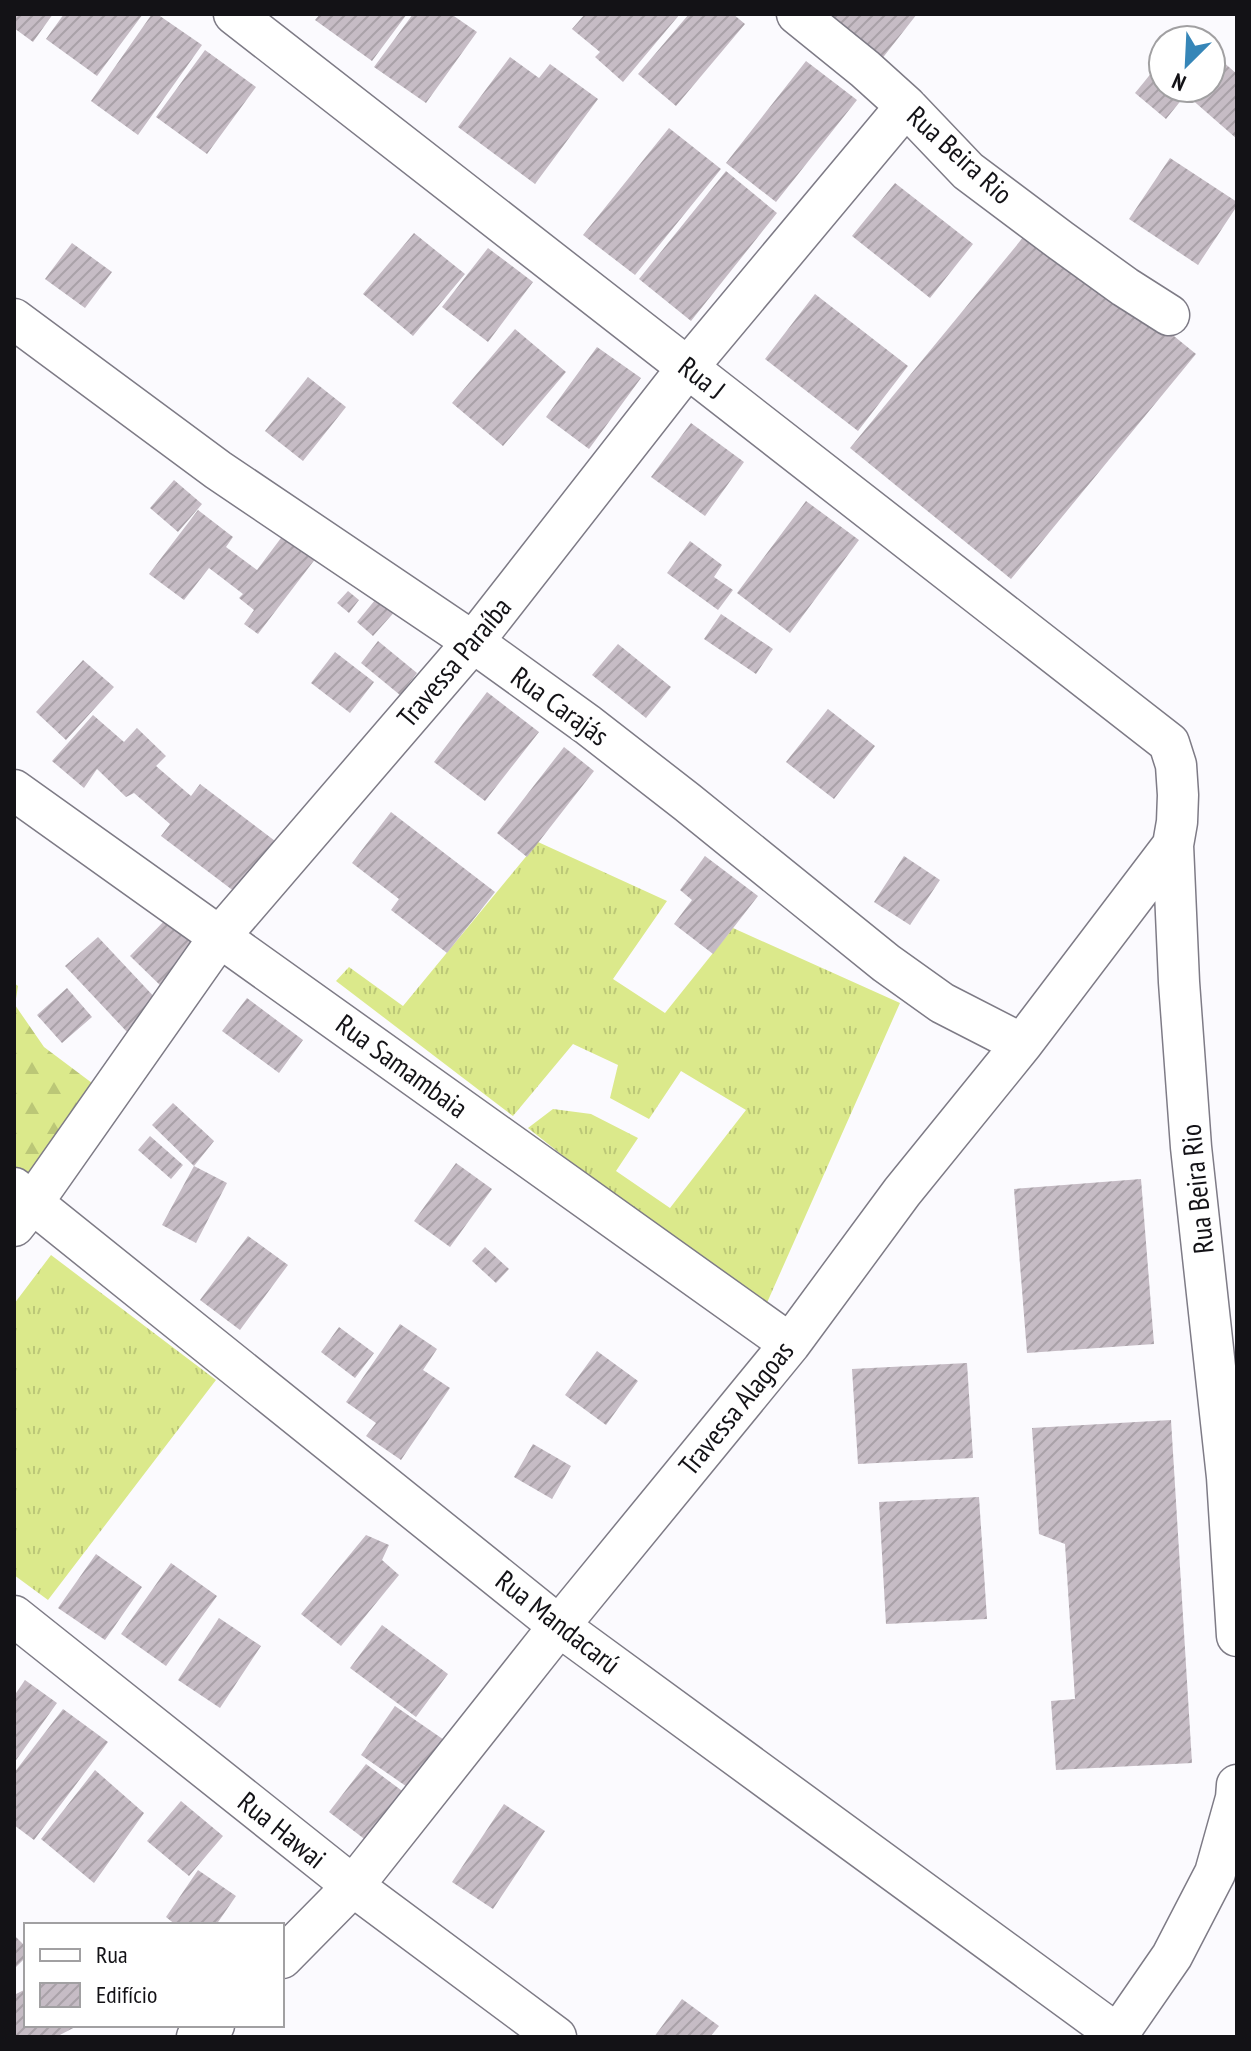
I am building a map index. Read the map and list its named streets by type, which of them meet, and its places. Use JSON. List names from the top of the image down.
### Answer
{
  "streets": {
    "street": [
      "Rua Beira Rio",
      "Rua J",
      "Travessa Paraíba",
      "Rua Carajás",
      "Rua Samambaia",
      "Travessa Alagoas",
      "Rua Mandacarú",
      "Rua Hawai"
    ]
  },
  "crossings": [
    ["Rua Beira Rio", "Rua J"],
    ["Rua Beira Rio", "Travessa Paraíba"],
    ["Rua Beira Rio", "Travessa Alagoas"],
    ["Rua J", "Travessa Paraíba"],
    ["Travessa Paraíba", "Rua Carajás"],
    ["Travessa Paraíba", "Rua Samambaia"],
    ["Travessa Paraíba", "Rua Mandacarú"],
    ["Rua Carajás", "Travessa Alagoas"],
    ["Rua Samambaia", "Travessa Alagoas"],
    ["Travessa Alagoas", "Rua Mandacarú"],
    ["Travessa Alagoas", "Rua Hawai"]
  ],
  "legend": ["Rua", "Edifício"],
  "north": "bottom left"
}
